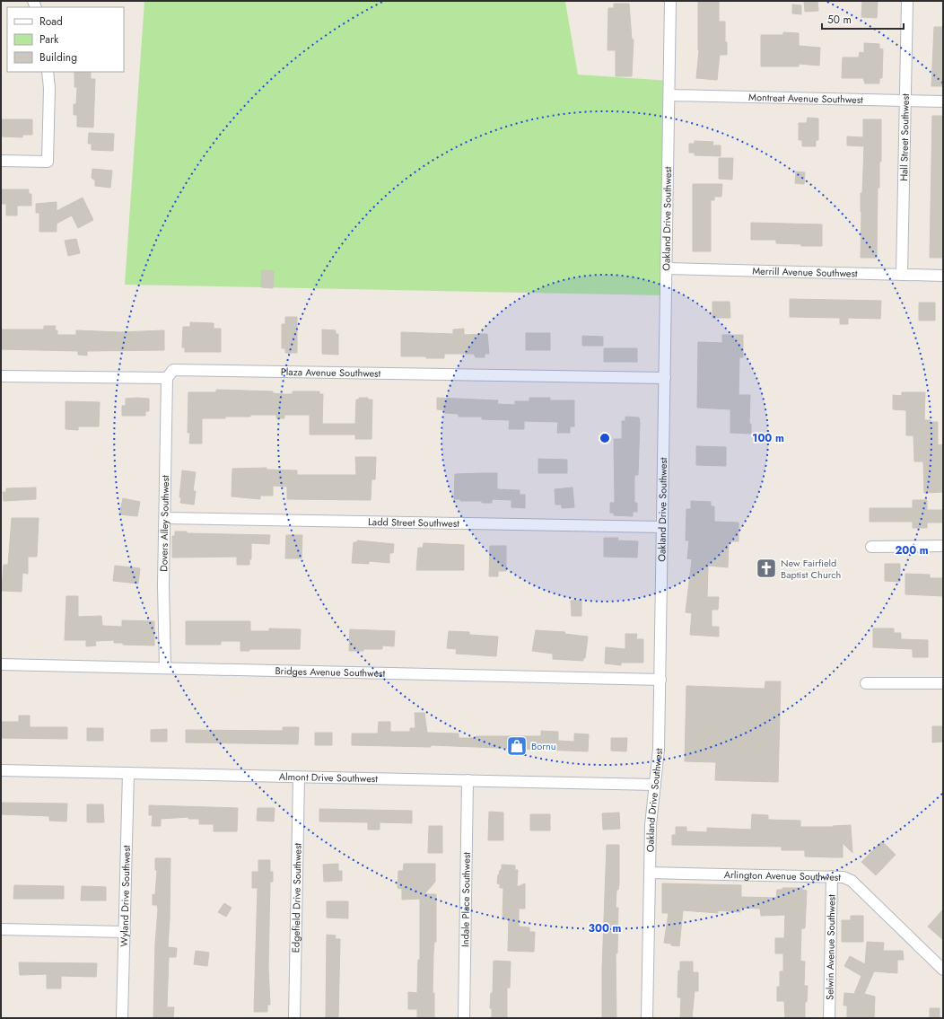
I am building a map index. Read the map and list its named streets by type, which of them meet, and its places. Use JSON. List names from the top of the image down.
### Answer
{
  "streets": {
    "street": [
      "Montreat Avenue Southwest",
      "Hall Street Southwest",
      "Oakland Drive Southwest",
      "Merrill Avenue Southwest",
      "Plaza Avenue Southwest",
      "Ladd Street Southwest",
      "Dovers Alley Southwest",
      "Bridges Avenue Southwest",
      "Almont Drive Southwest",
      "Arlington Avenue Southwest",
      "Wyland Drive Southwest",
      "Edgefield Drive Southwest",
      "Indale Place Southwest",
      "Selwin Avenue Southwest"
    ]
  },
  "crossings": [
    ["Montreat Avenue Southwest", "Hall Street Southwest"],
    ["Montreat Avenue Southwest", "Oakland Drive Southwest"],
    ["Hall Street Southwest", "Merrill Avenue Southwest"],
    ["Oakland Drive Southwest", "Merrill Avenue Southwest"],
    ["Oakland Drive Southwest", "Plaza Avenue Southwest"],
    ["Oakland Drive Southwest", "Ladd Street Southwest"],
    ["Oakland Drive Southwest", "Bridges Avenue Southwest"],
    ["Oakland Drive Southwest", "Almont Drive Southwest"],
    ["Oakland Drive Southwest", "Arlington Avenue Southwest"],
    ["Plaza Avenue Southwest", "Dovers Alley Southwest"],
    ["Ladd Street Southwest", "Dovers Alley Southwest"],
    ["Dovers Alley Southwest", "Bridges Avenue Southwest"],
    ["Almont Drive Southwest", "Wyland Drive Southwest"],
    ["Almont Drive Southwest", "Edgefield Drive Southwest"],
    ["Almont Drive Southwest", "Indale Place Southwest"],
    ["Arlington Avenue Southwest", "Selwin Avenue Southwest"]
  ],
  "places": {
    "church": ["New Fairfield Baptist Church"],
    "shop": ["Bornu"]
  },
  "legend": ["Road", "Park", "Building"],
  "scale_bar": "50 m",
  "rings": ["100 m", "200 m", "300 m"]
}
